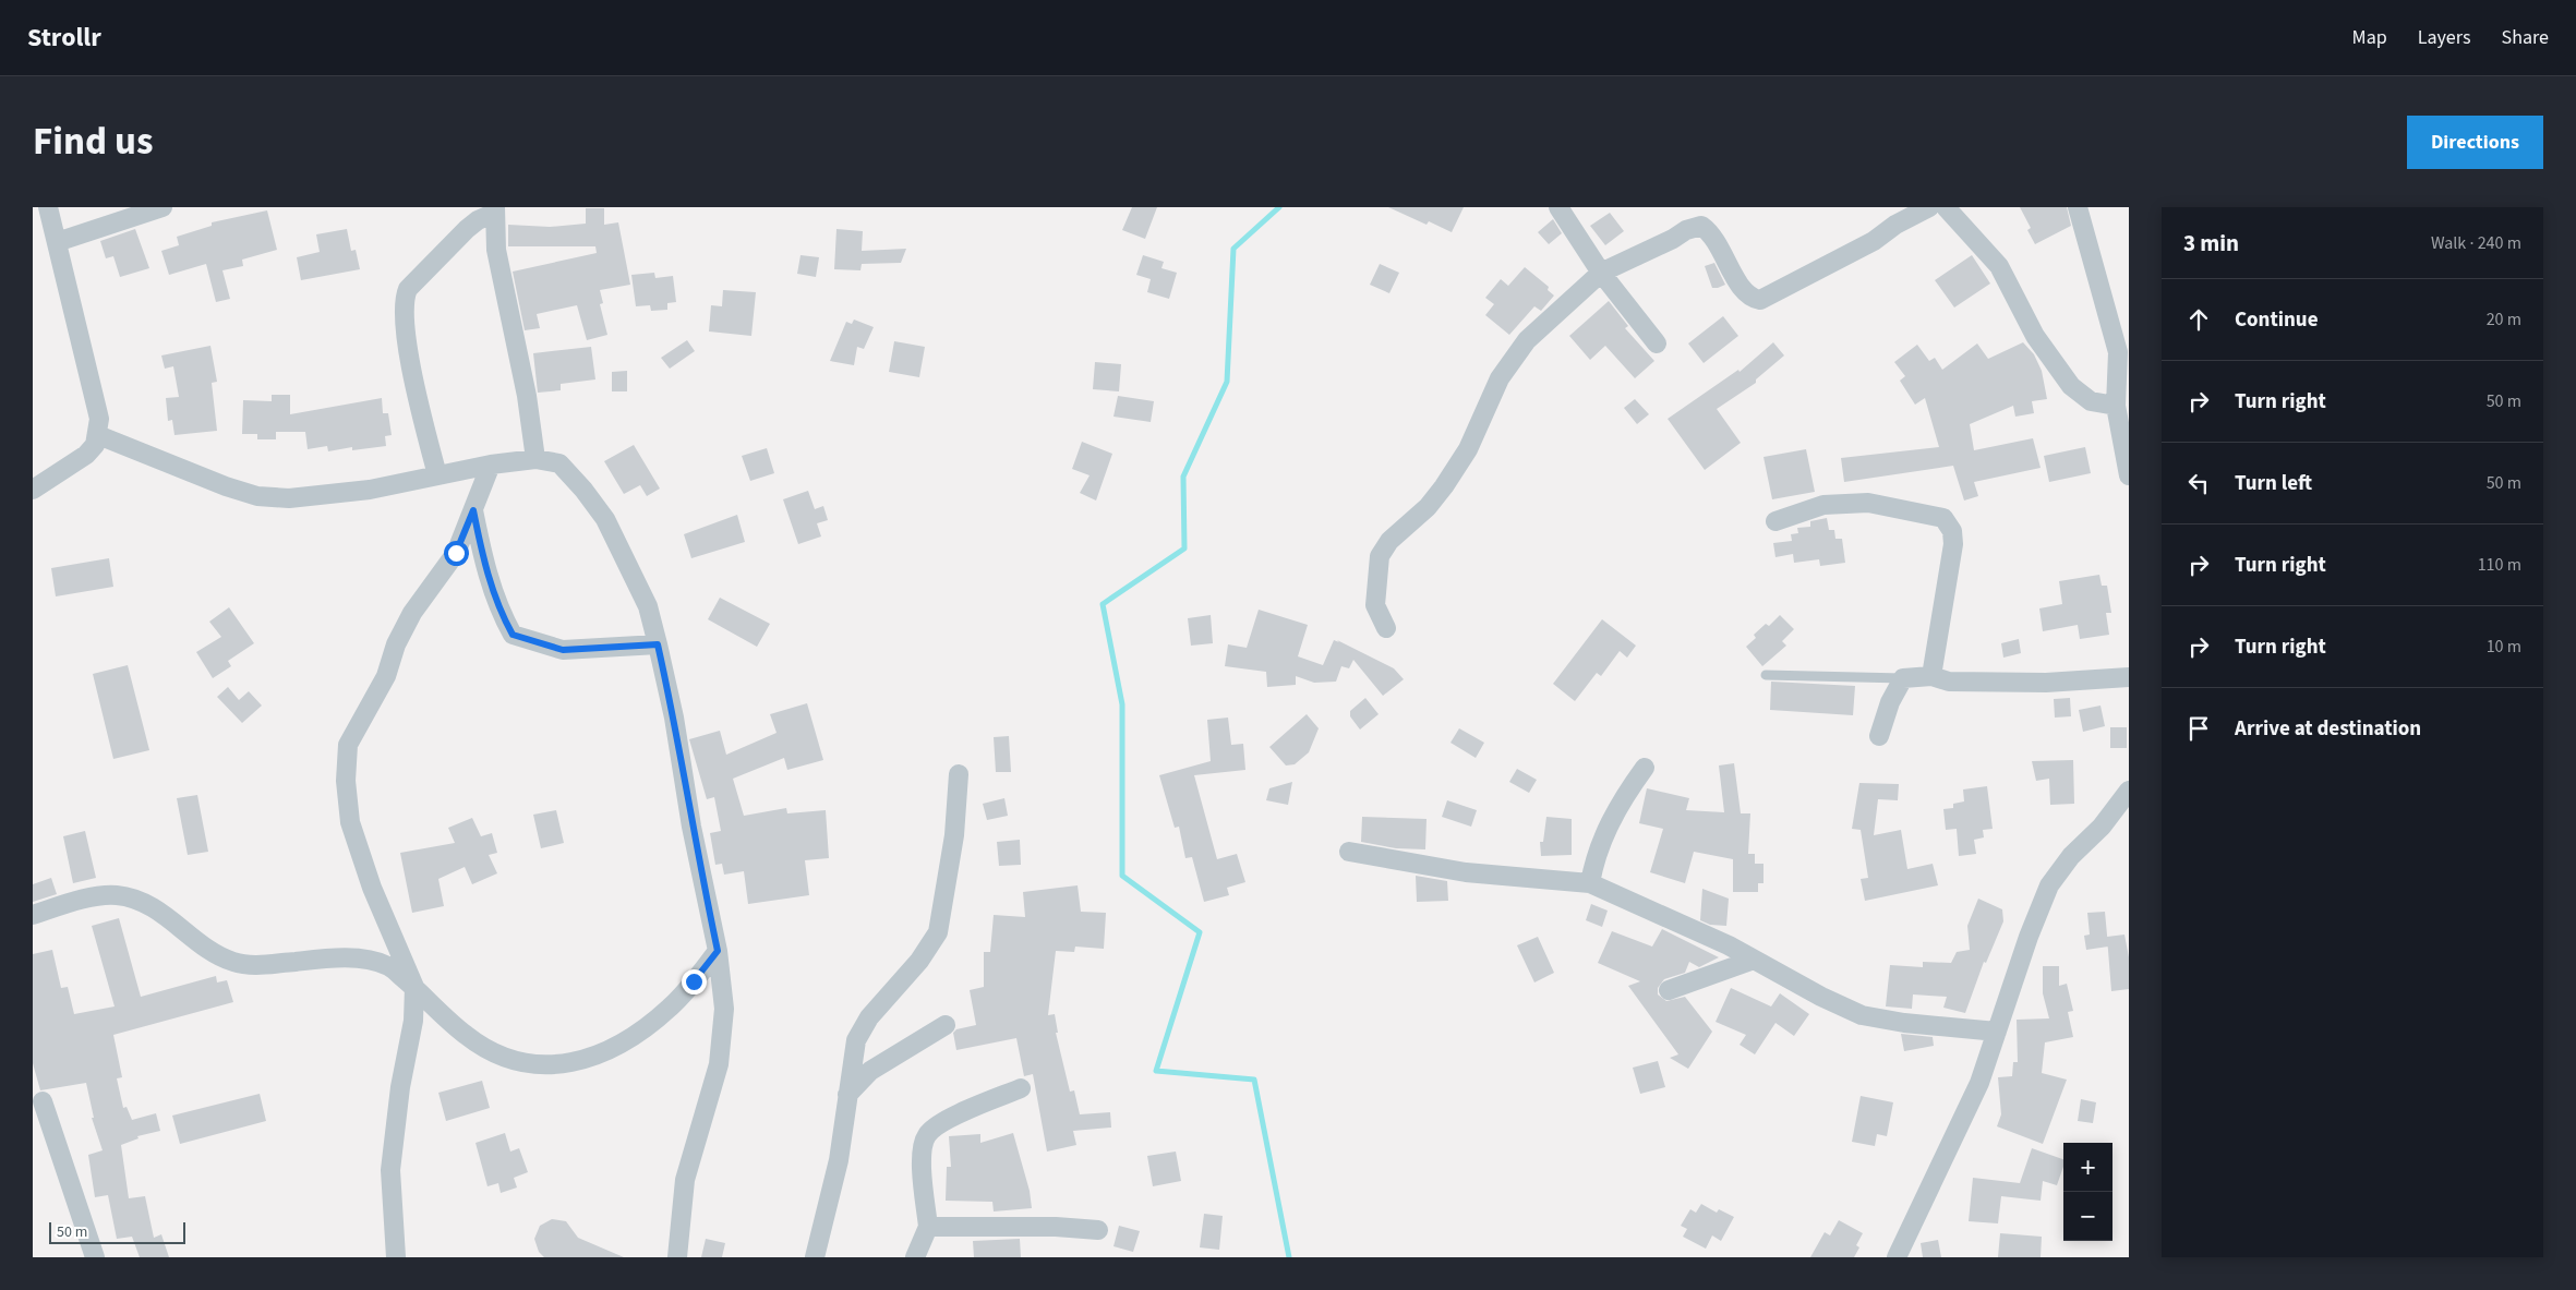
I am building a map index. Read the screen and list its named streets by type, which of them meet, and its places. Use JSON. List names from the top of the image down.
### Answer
{
  "scale_bar": "50 m",
  "page": {
    "header": "Strollr",
    "nav": ["Map", "Layers", "Share"],
    "title": "Find us",
    "buttons": "Directions",
    "heading": ["3 min", "Walk · 240 m"],
    "list": [
      ["Continue", "20 m"],
      ["Turn right", "50 m"],
      ["Turn left", "50 m"],
      ["Turn right", "110 m"],
      ["Turn right", "10 m"],
      "Arrive at destination"
    ],
    "map_buttons": ["+", "−"],
    "scale": "50 m"
  }
}
